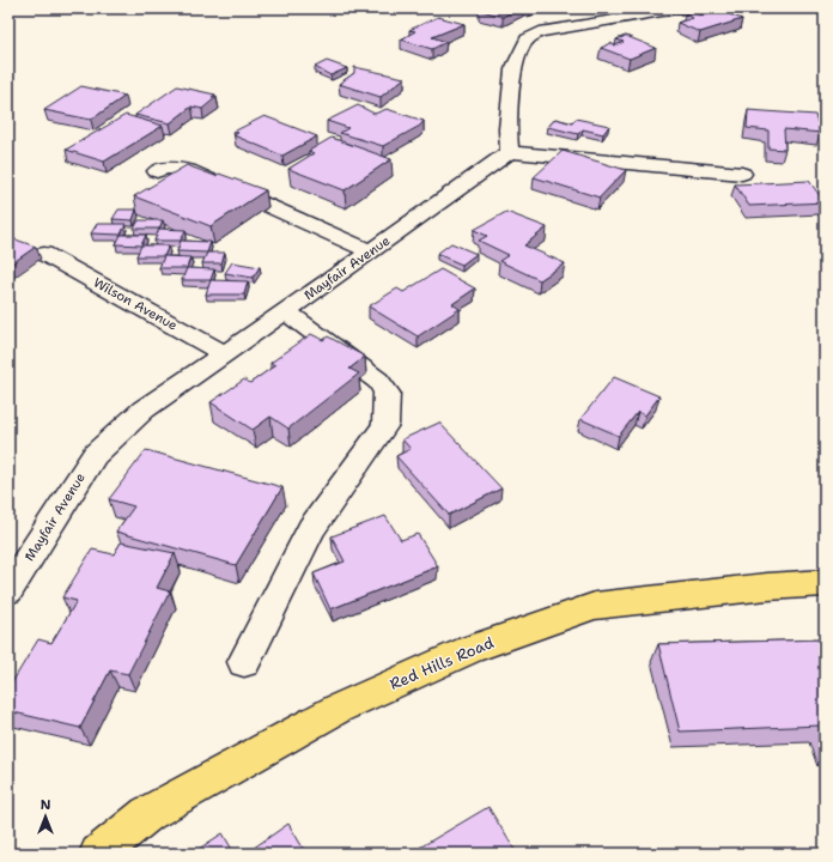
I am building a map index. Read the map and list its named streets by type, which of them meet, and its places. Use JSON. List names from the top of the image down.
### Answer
{
  "streets": {
    "main road": ["Red Hills Road"],
    "street": ["Mayfair Avenue", "Wilson Avenue"]
  },
  "crossings": [
    ["Mayfair Avenue", "Wilson Avenue"]
  ],
  "north": "top"
}
